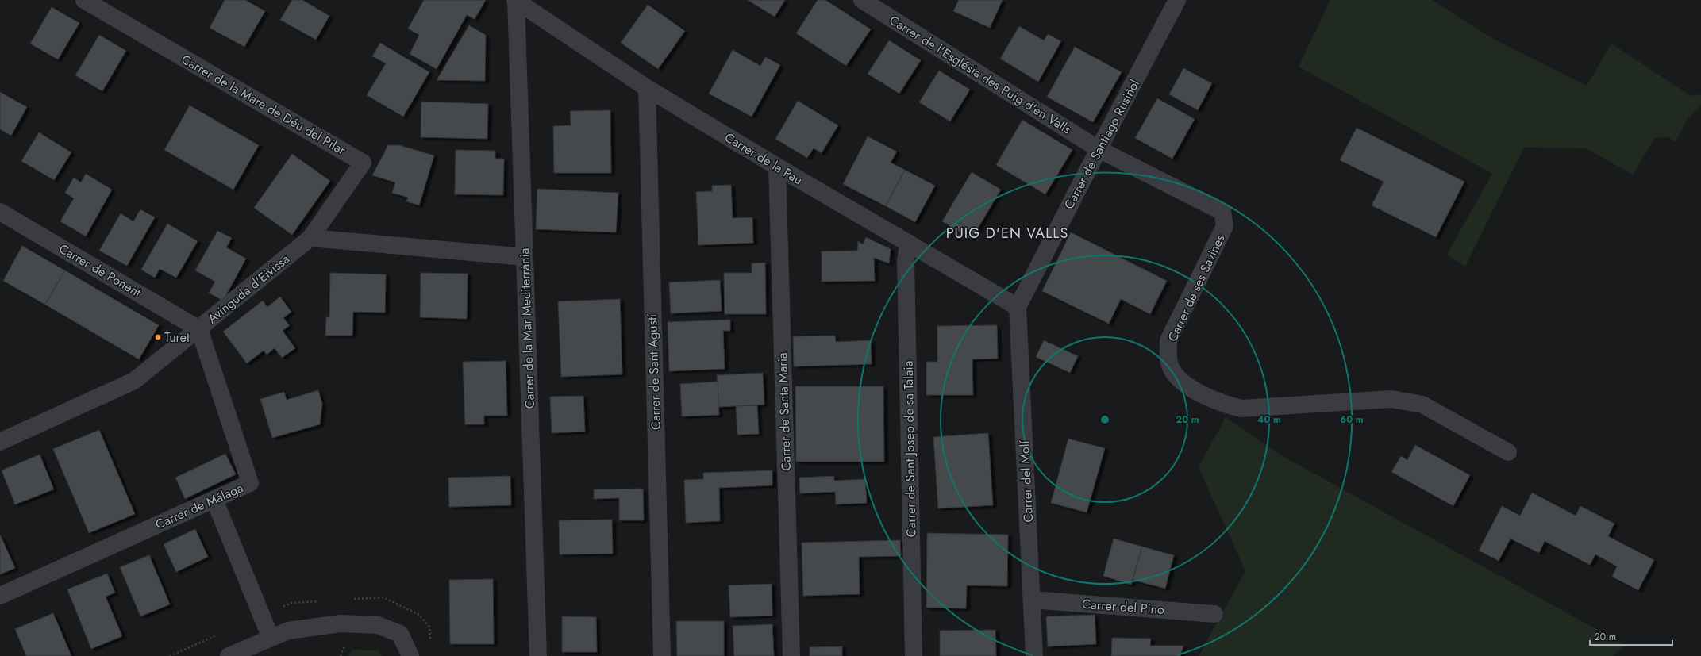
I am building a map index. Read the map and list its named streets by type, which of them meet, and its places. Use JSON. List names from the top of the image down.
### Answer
{
  "streets": {
    "street": [
      "Carrer de l'Església des Puig d'en Valls",
      "Carrer de la Mare de Déu del Pilar",
      "Carrer de Santiago Rusiñol",
      "Carrer de la Pau",
      "Carrer de Ponent",
      "Carrer de ses Savines",
      "Avinguda d'Eivissa",
      "Carrer de la Mar Mediterrània",
      "Carrer de Sant Agustí",
      "Carrer de Santa Maria",
      "Carrer de Sant Josep de sa Talaia",
      "Carrer del Molí",
      "Carrer de Málaga",
      "Carrer del Pino"
    ]
  },
  "crossings": [
    ["Carrer de l'Església des Puig d'en Valls", "Carrer de Santiago Rusiñol"],
    ["Carrer de l'Església des Puig d'en Valls", "Carrer de ses Savines"],
    ["Carrer de la Mare de Déu del Pilar", "Avinguda d'Eivissa"],
    ["Carrer de Santiago Rusiñol", "Carrer de la Pau"],
    ["Carrer de Santiago Rusiñol", "Carrer de ses Savines"],
    ["Carrer de Santiago Rusiñol", "Carrer del Molí"],
    ["Carrer de la Pau", "Carrer de la Mar Mediterrània"],
    ["Carrer de la Pau", "Carrer de Sant Agustí"],
    ["Carrer de la Pau", "Carrer de Santa Maria"],
    ["Carrer de la Pau", "Carrer de Sant Josep de sa Talaia"],
    ["Carrer de la Pau", "Carrer del Molí"],
    ["Carrer de Ponent", "Avinguda d'Eivissa"],
    ["Carrer de Ponent", "Carrer de Málaga"],
    ["Avinguda d'Eivissa", "Carrer de Málaga"],
    ["Carrer del Molí", "Carrer del Pino"]
  ],
  "districts": ["PUIG D'EN VALLS"],
  "places": ["Turet"],
  "scale_bar": "20 m",
  "rings": ["20 m", "40 m", "60 m"]
}
